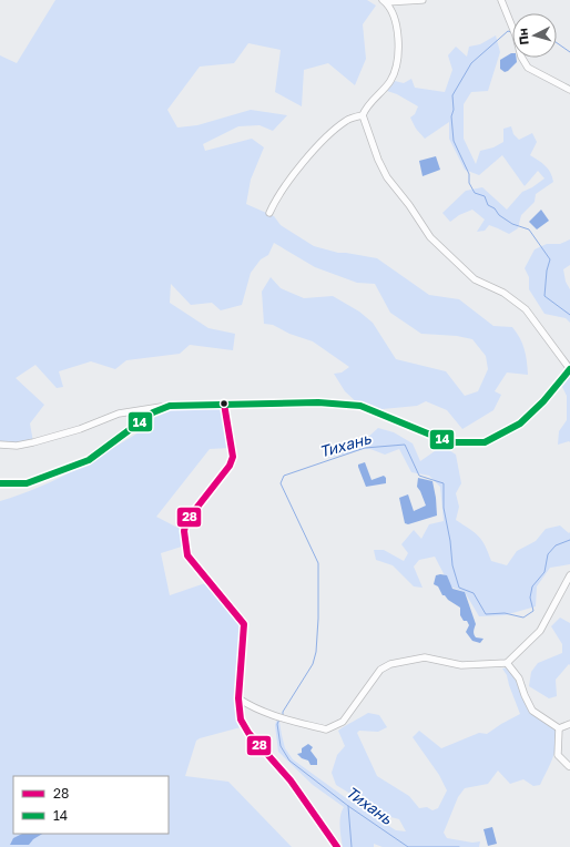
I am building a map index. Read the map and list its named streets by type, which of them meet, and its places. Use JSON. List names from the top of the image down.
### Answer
{
  "water": ["Тихань"],
  "lines": ["transit line 14", "transit line 28"],
  "legend": ["28", "14"],
  "north": "left"
}
